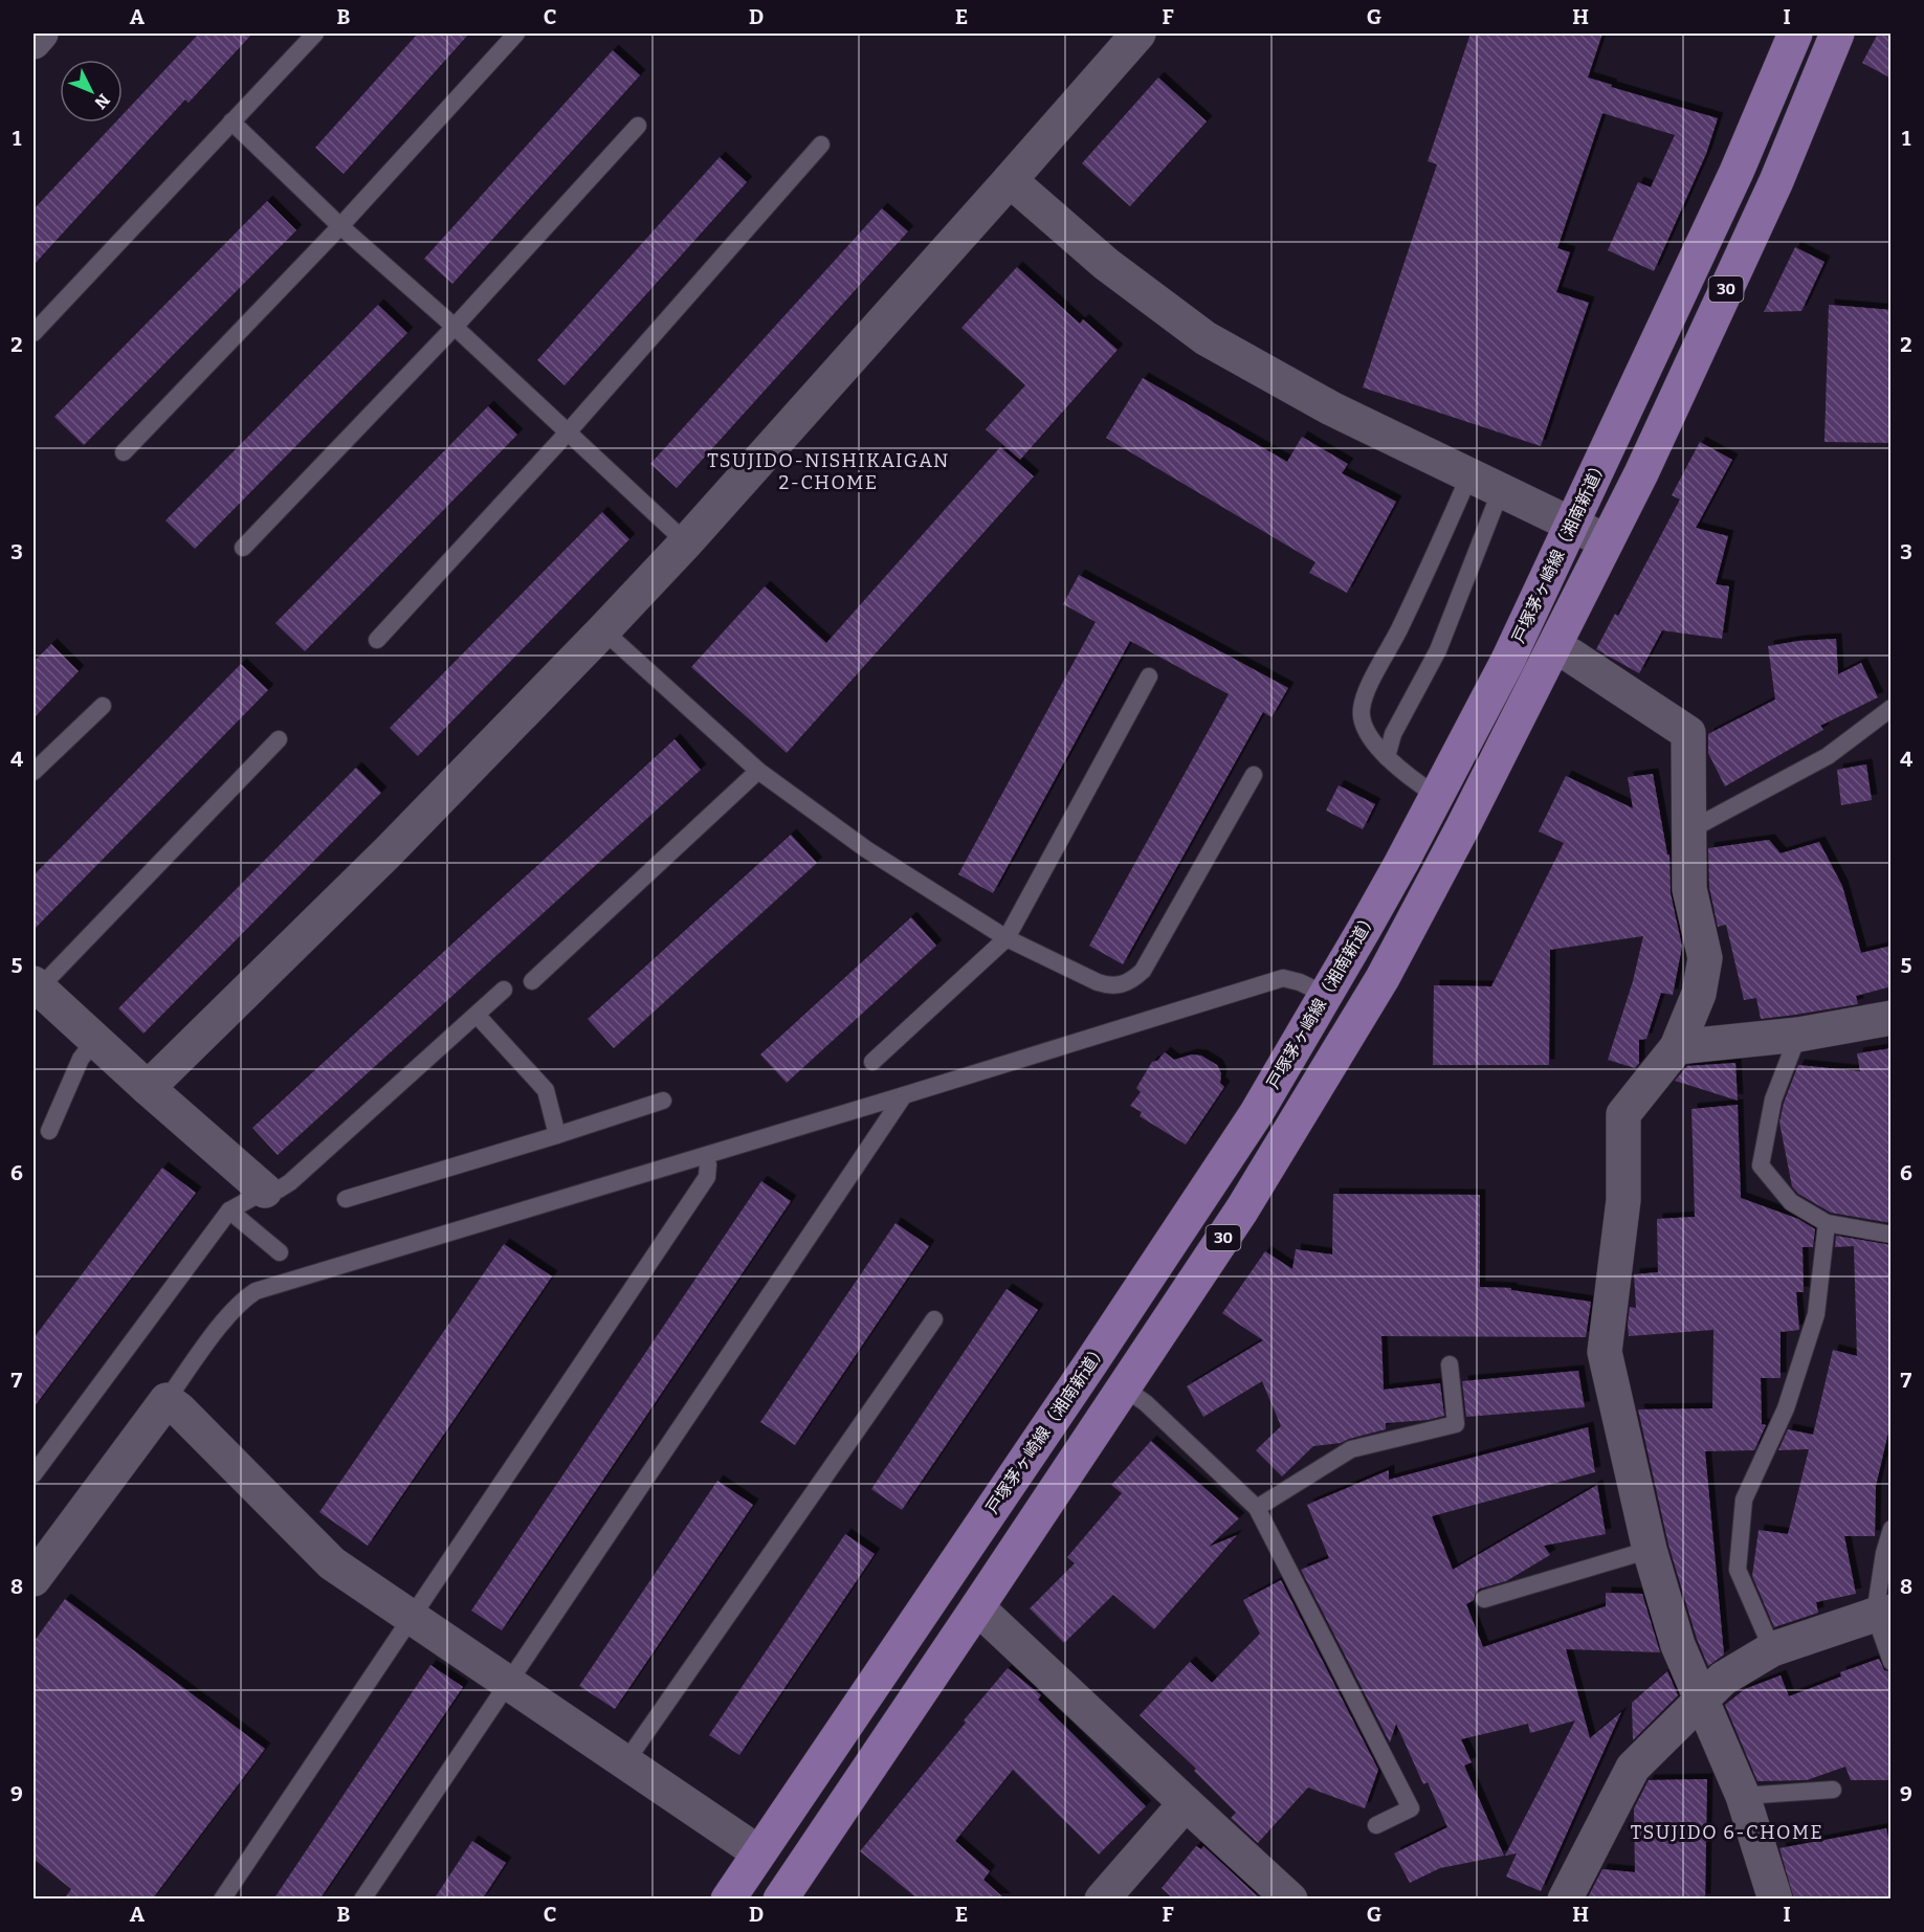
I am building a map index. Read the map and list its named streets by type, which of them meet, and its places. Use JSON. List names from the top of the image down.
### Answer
{
  "streets": {
    "main road": ["30", "戸塚茅ヶ崎線（湘南新道）"]
  },
  "districts": ["TSUJIDO-NISHIKAIGAN 2-CHOME", "TSUJIDO 6-CHOME"],
  "north": "bottom right",
  "grid": {
    "columns": [
      "A",
      "B",
      "C",
      "D",
      "E",
      "F",
      "G",
      "H",
      "I"
    ],
    "rows": [
      "1",
      "2",
      "3",
      "4",
      "5",
      "6",
      "7",
      "8",
      "9"
    ]
  }
}
